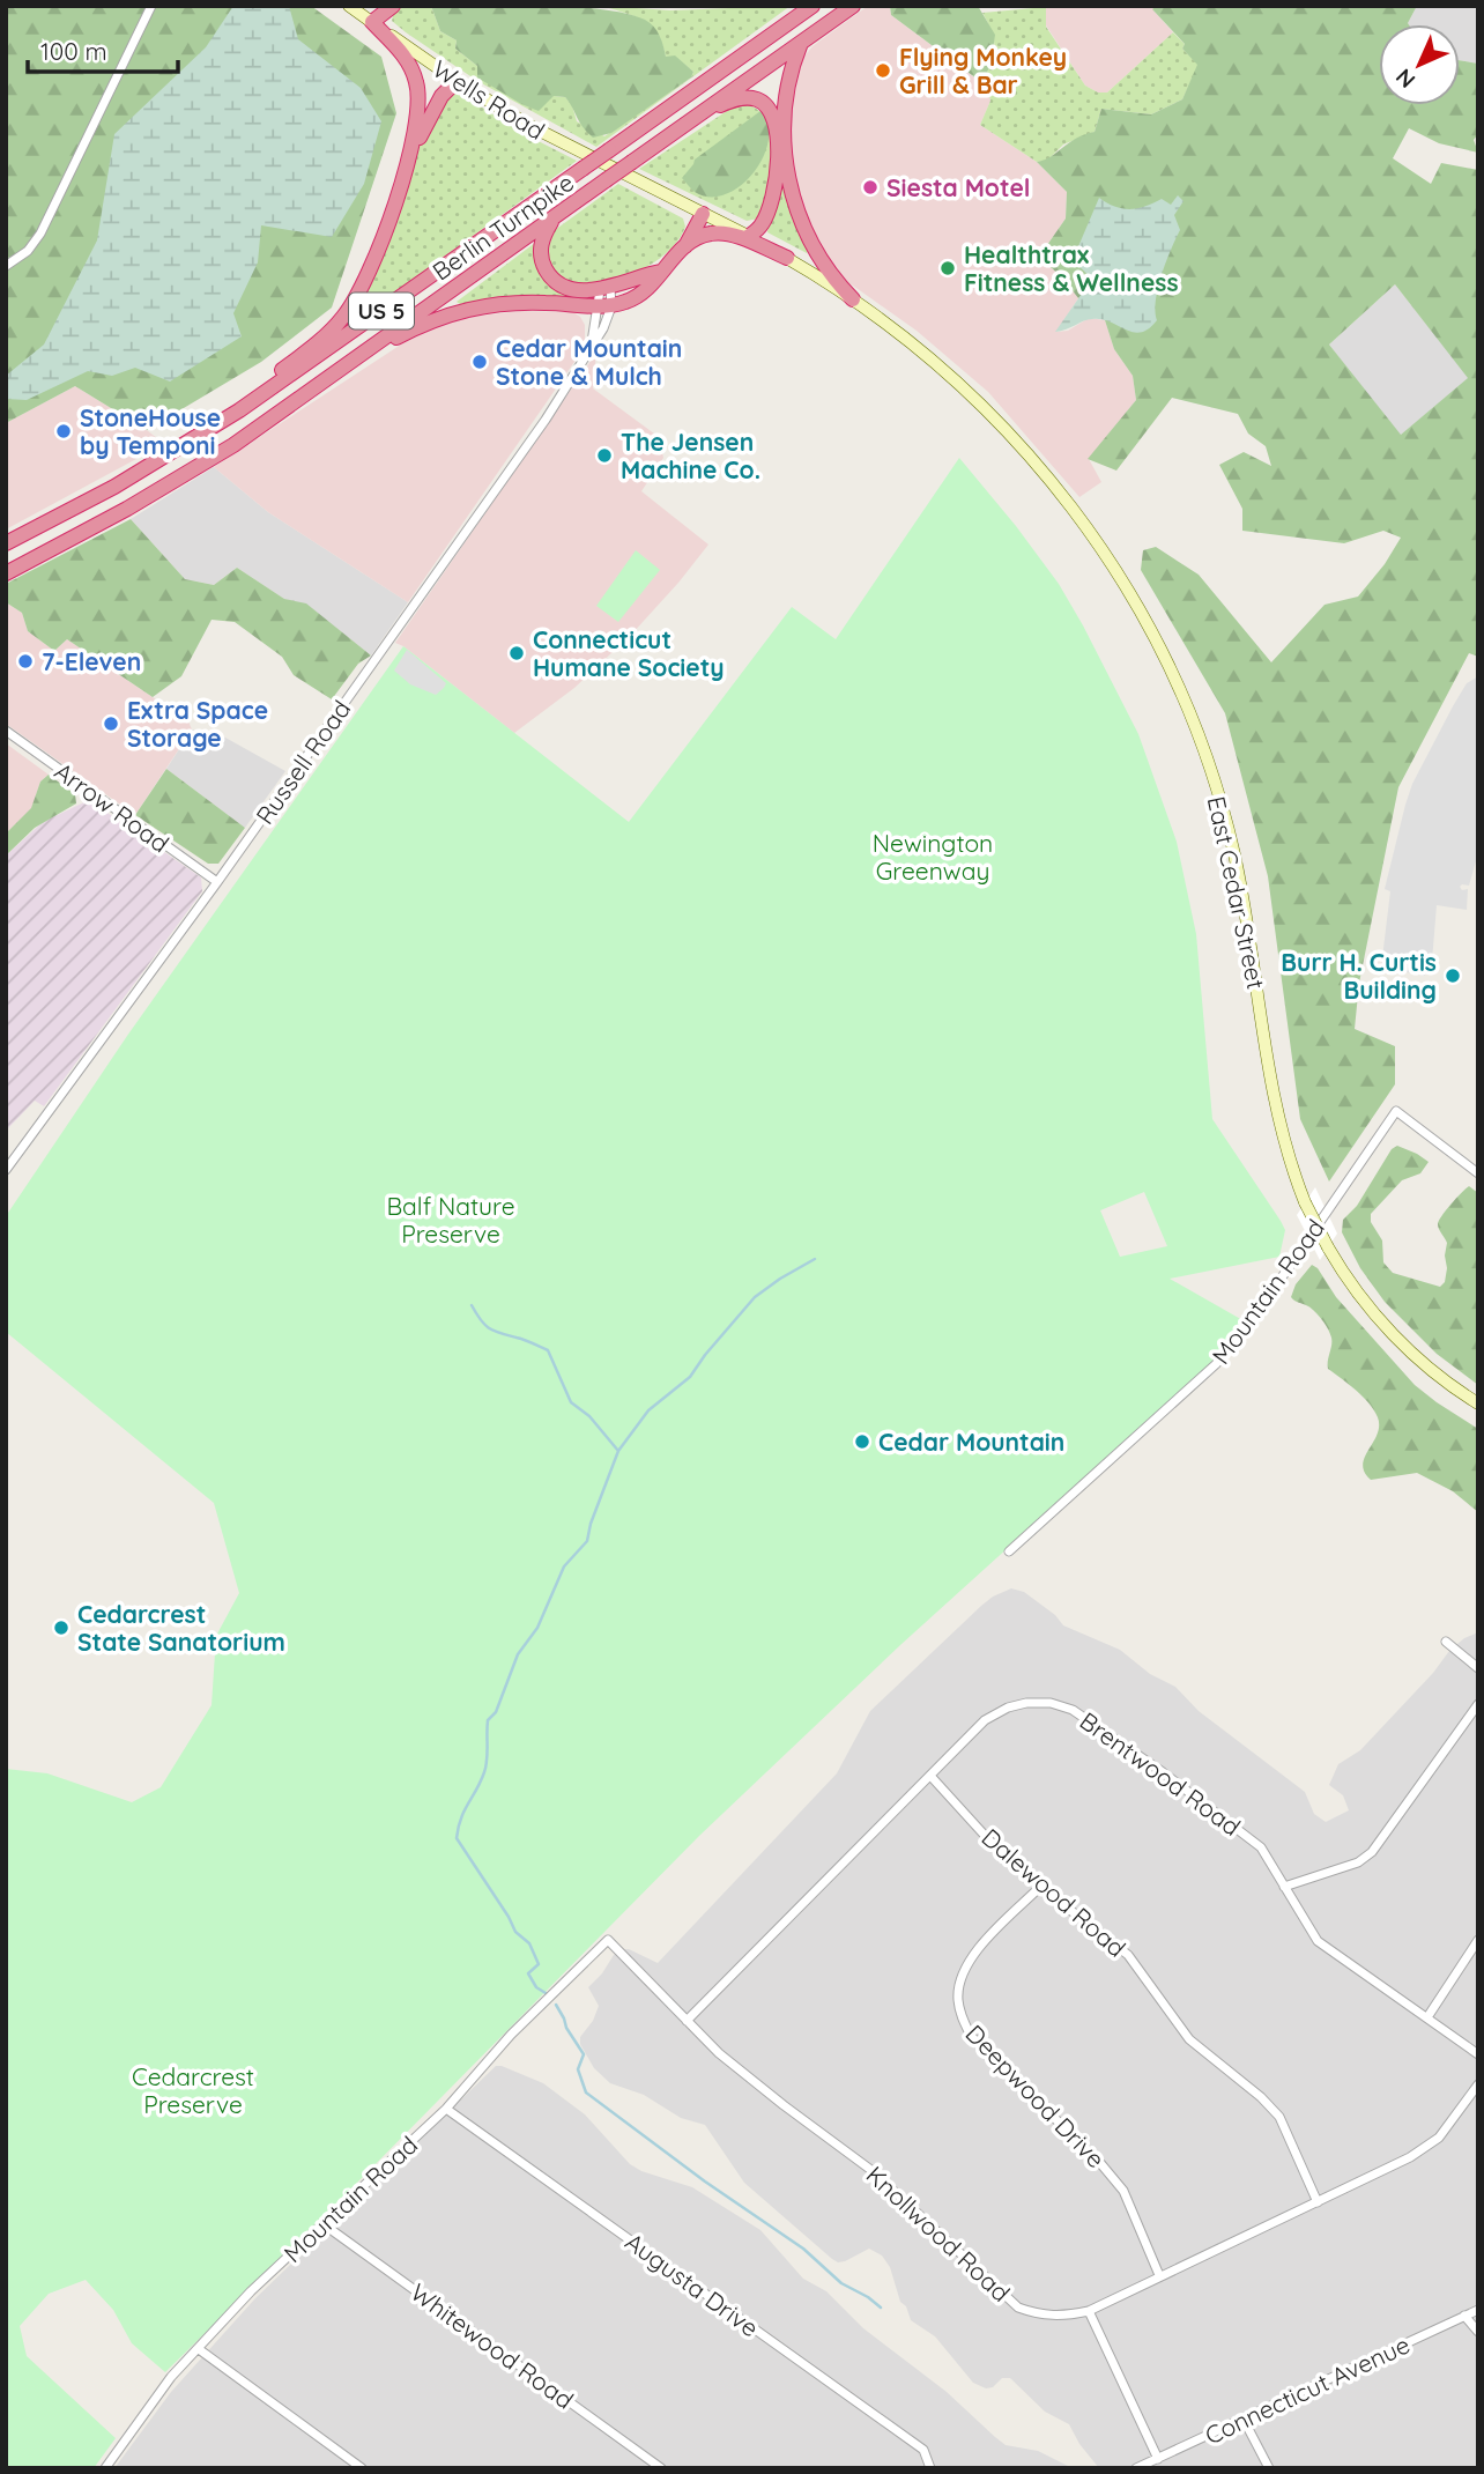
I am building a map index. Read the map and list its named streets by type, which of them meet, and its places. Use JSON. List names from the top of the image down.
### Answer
{
  "streets": {
    "highway": ["Berlin Turnpike", "US 5"],
    "main road": ["Wells Road", "East Cedar Street"],
    "street": [
      "Russell Road",
      "Arrow Road",
      "Mountain Road",
      "Brentwood Road",
      "Dalewood Road",
      "Deepwood Drive",
      "Knollwood Road",
      "Augusta Drive",
      "Whitewood Road",
      "Connecticut Avenue"
    ]
  },
  "crossings": [
    ["Wells Road", "East Cedar Street"],
    ["Russell Road", "Arrow Road"],
    ["Mountain Road", "Knollwood Road"],
    ["Mountain Road", "Augusta Drive"],
    ["Mountain Road", "Whitewood Road"],
    ["Brentwood Road", "Dalewood Road"],
    ["Brentwood Road", "Knollwood Road"],
    ["Dalewood Road", "Deepwood Drive"],
    ["Dalewood Road", "Knollwood Road"],
    ["Deepwood Drive", "Knollwood Road"]
  ],
  "parks": ["Newington Greenway", "Balf Nature Preserve", "Cedarcrest Preserve"],
  "places": [
    "Flying Monkey Grill & Bar",
    "Siesta Motel",
    "Healthtrax Fitness & Wellness",
    "Cedar Mountain Stone & Mulch",
    "StoneHouse by Temponi",
    "The Jensen Machine Co.",
    "Connecticut Humane Society",
    "7-Eleven",
    "Extra Space Storage",
    "Burr H. Curtis Building",
    "Cedar Mountain",
    "Cedarcrest State Sanatorium"
  ],
  "scale_bar": "100 m",
  "north": "bottom left"
}
